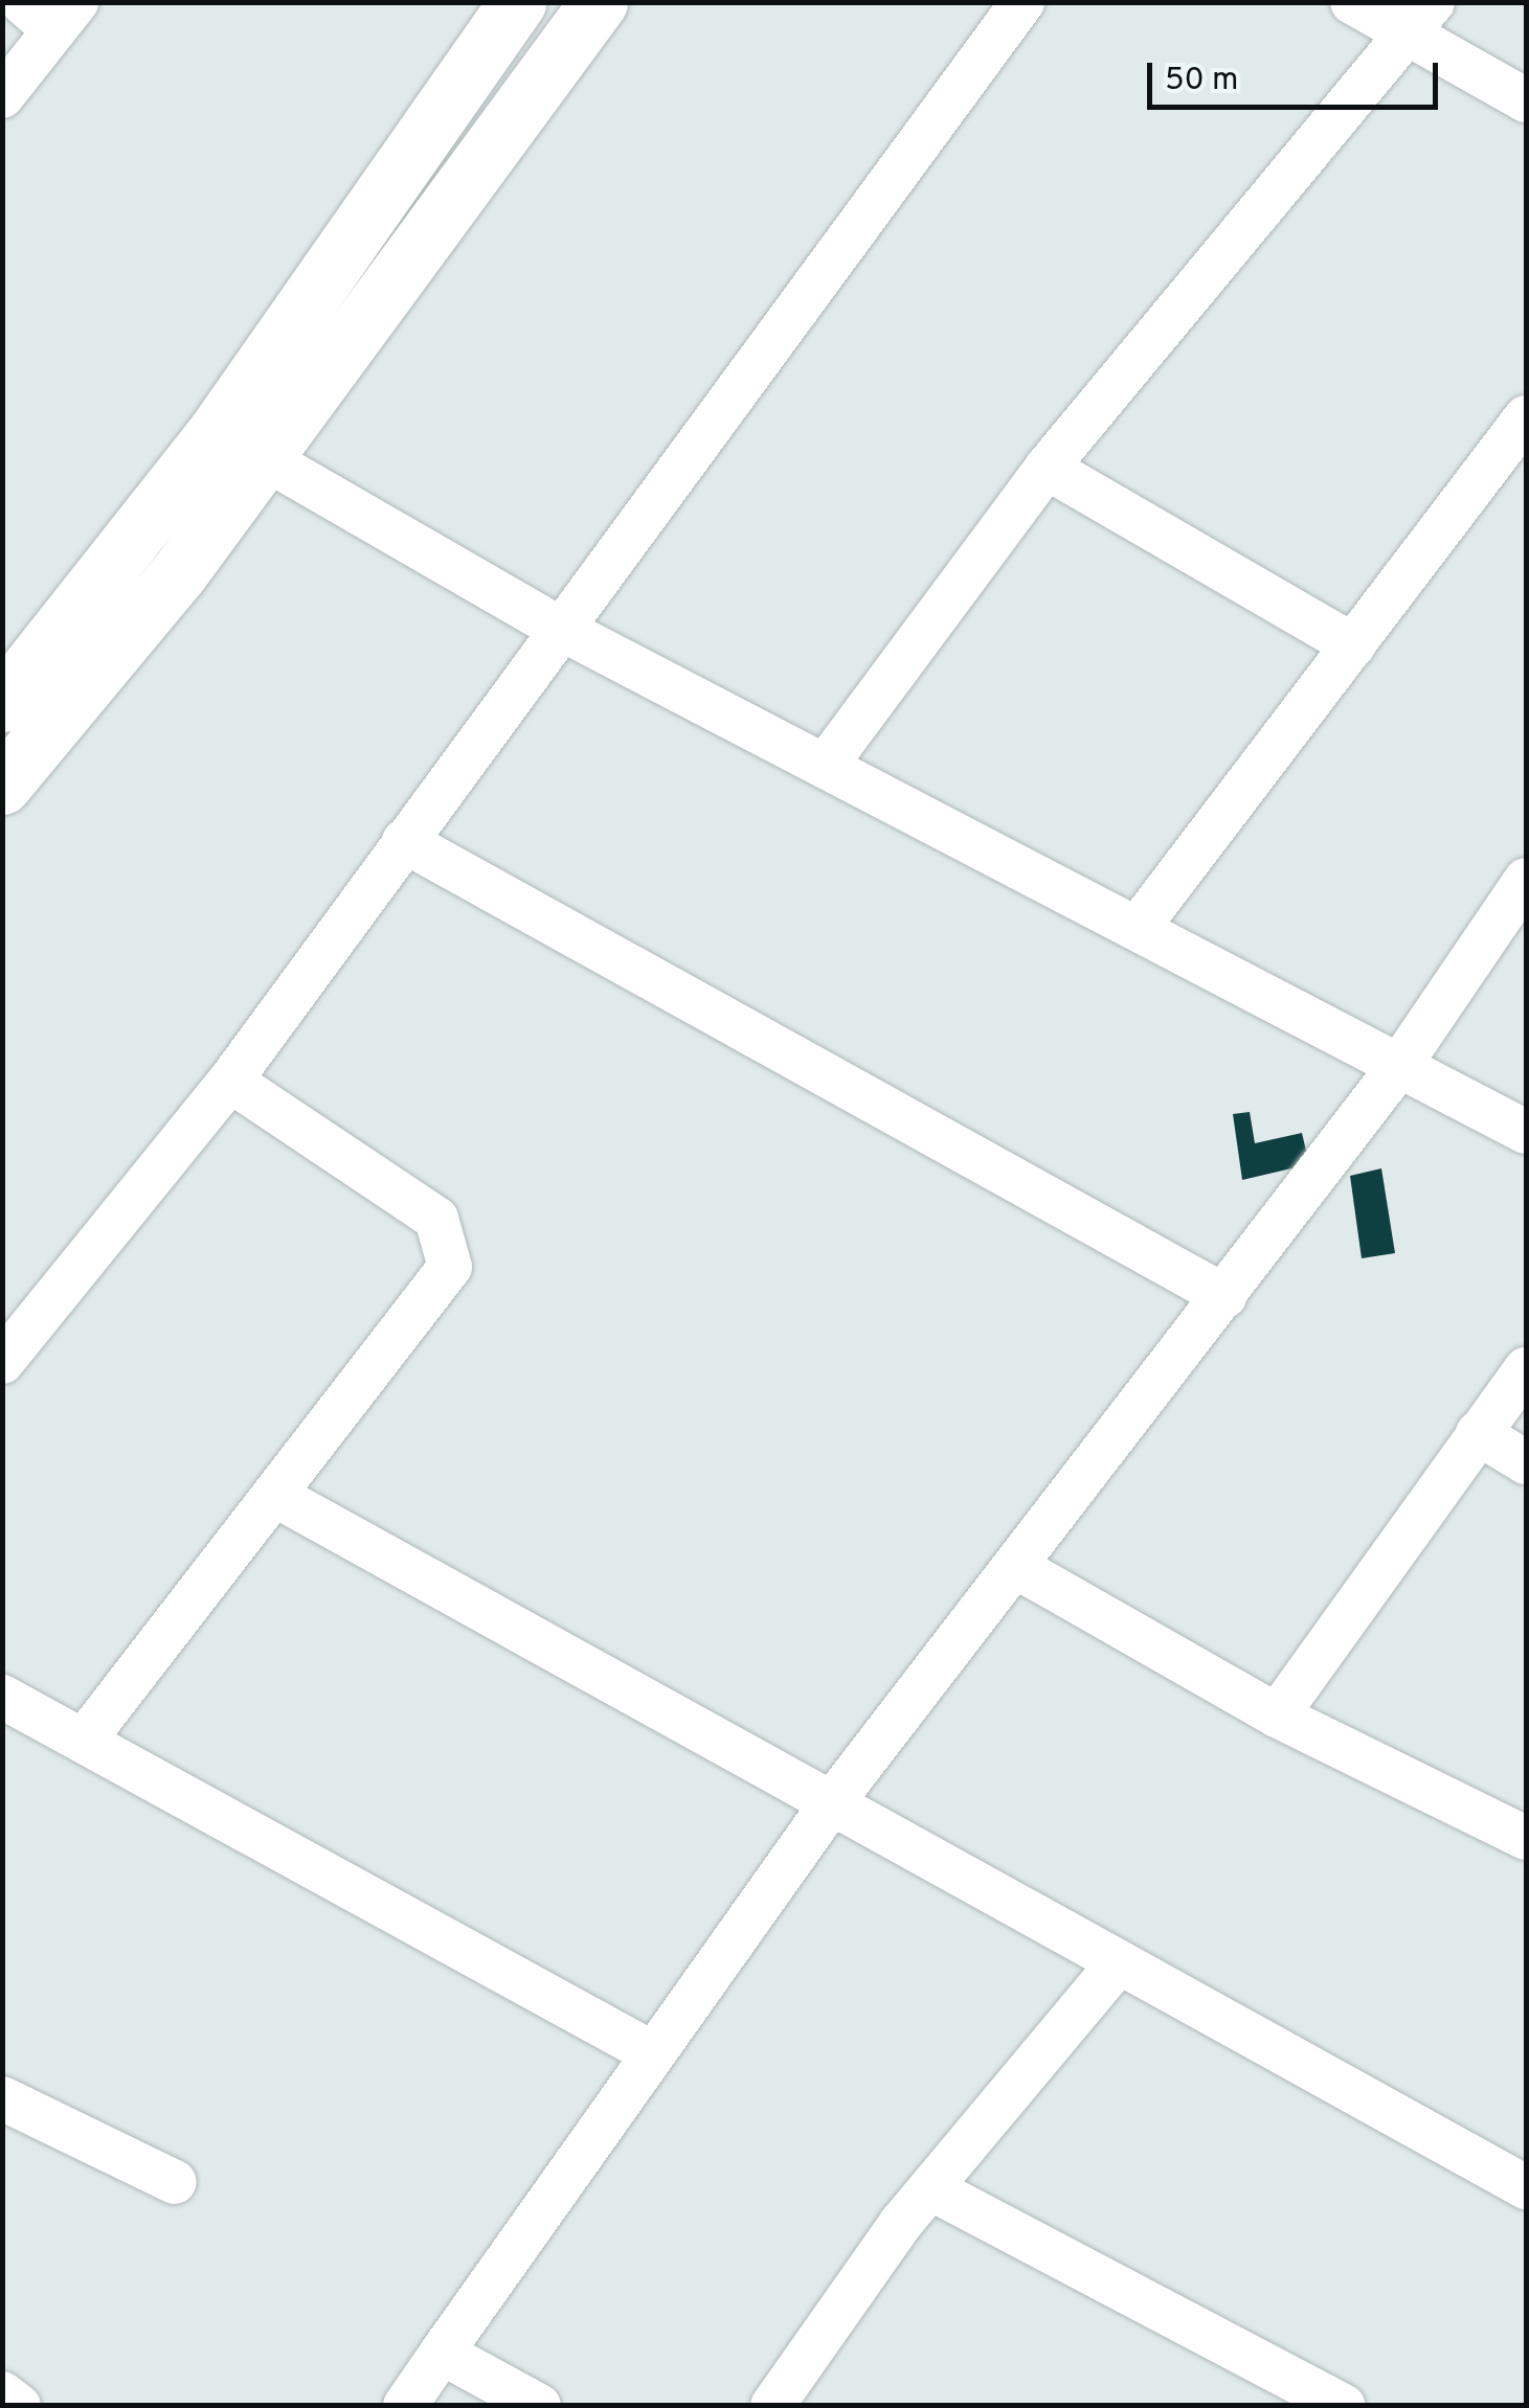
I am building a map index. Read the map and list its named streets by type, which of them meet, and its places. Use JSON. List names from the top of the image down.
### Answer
{
  "scale_bar": "50 m"
}
